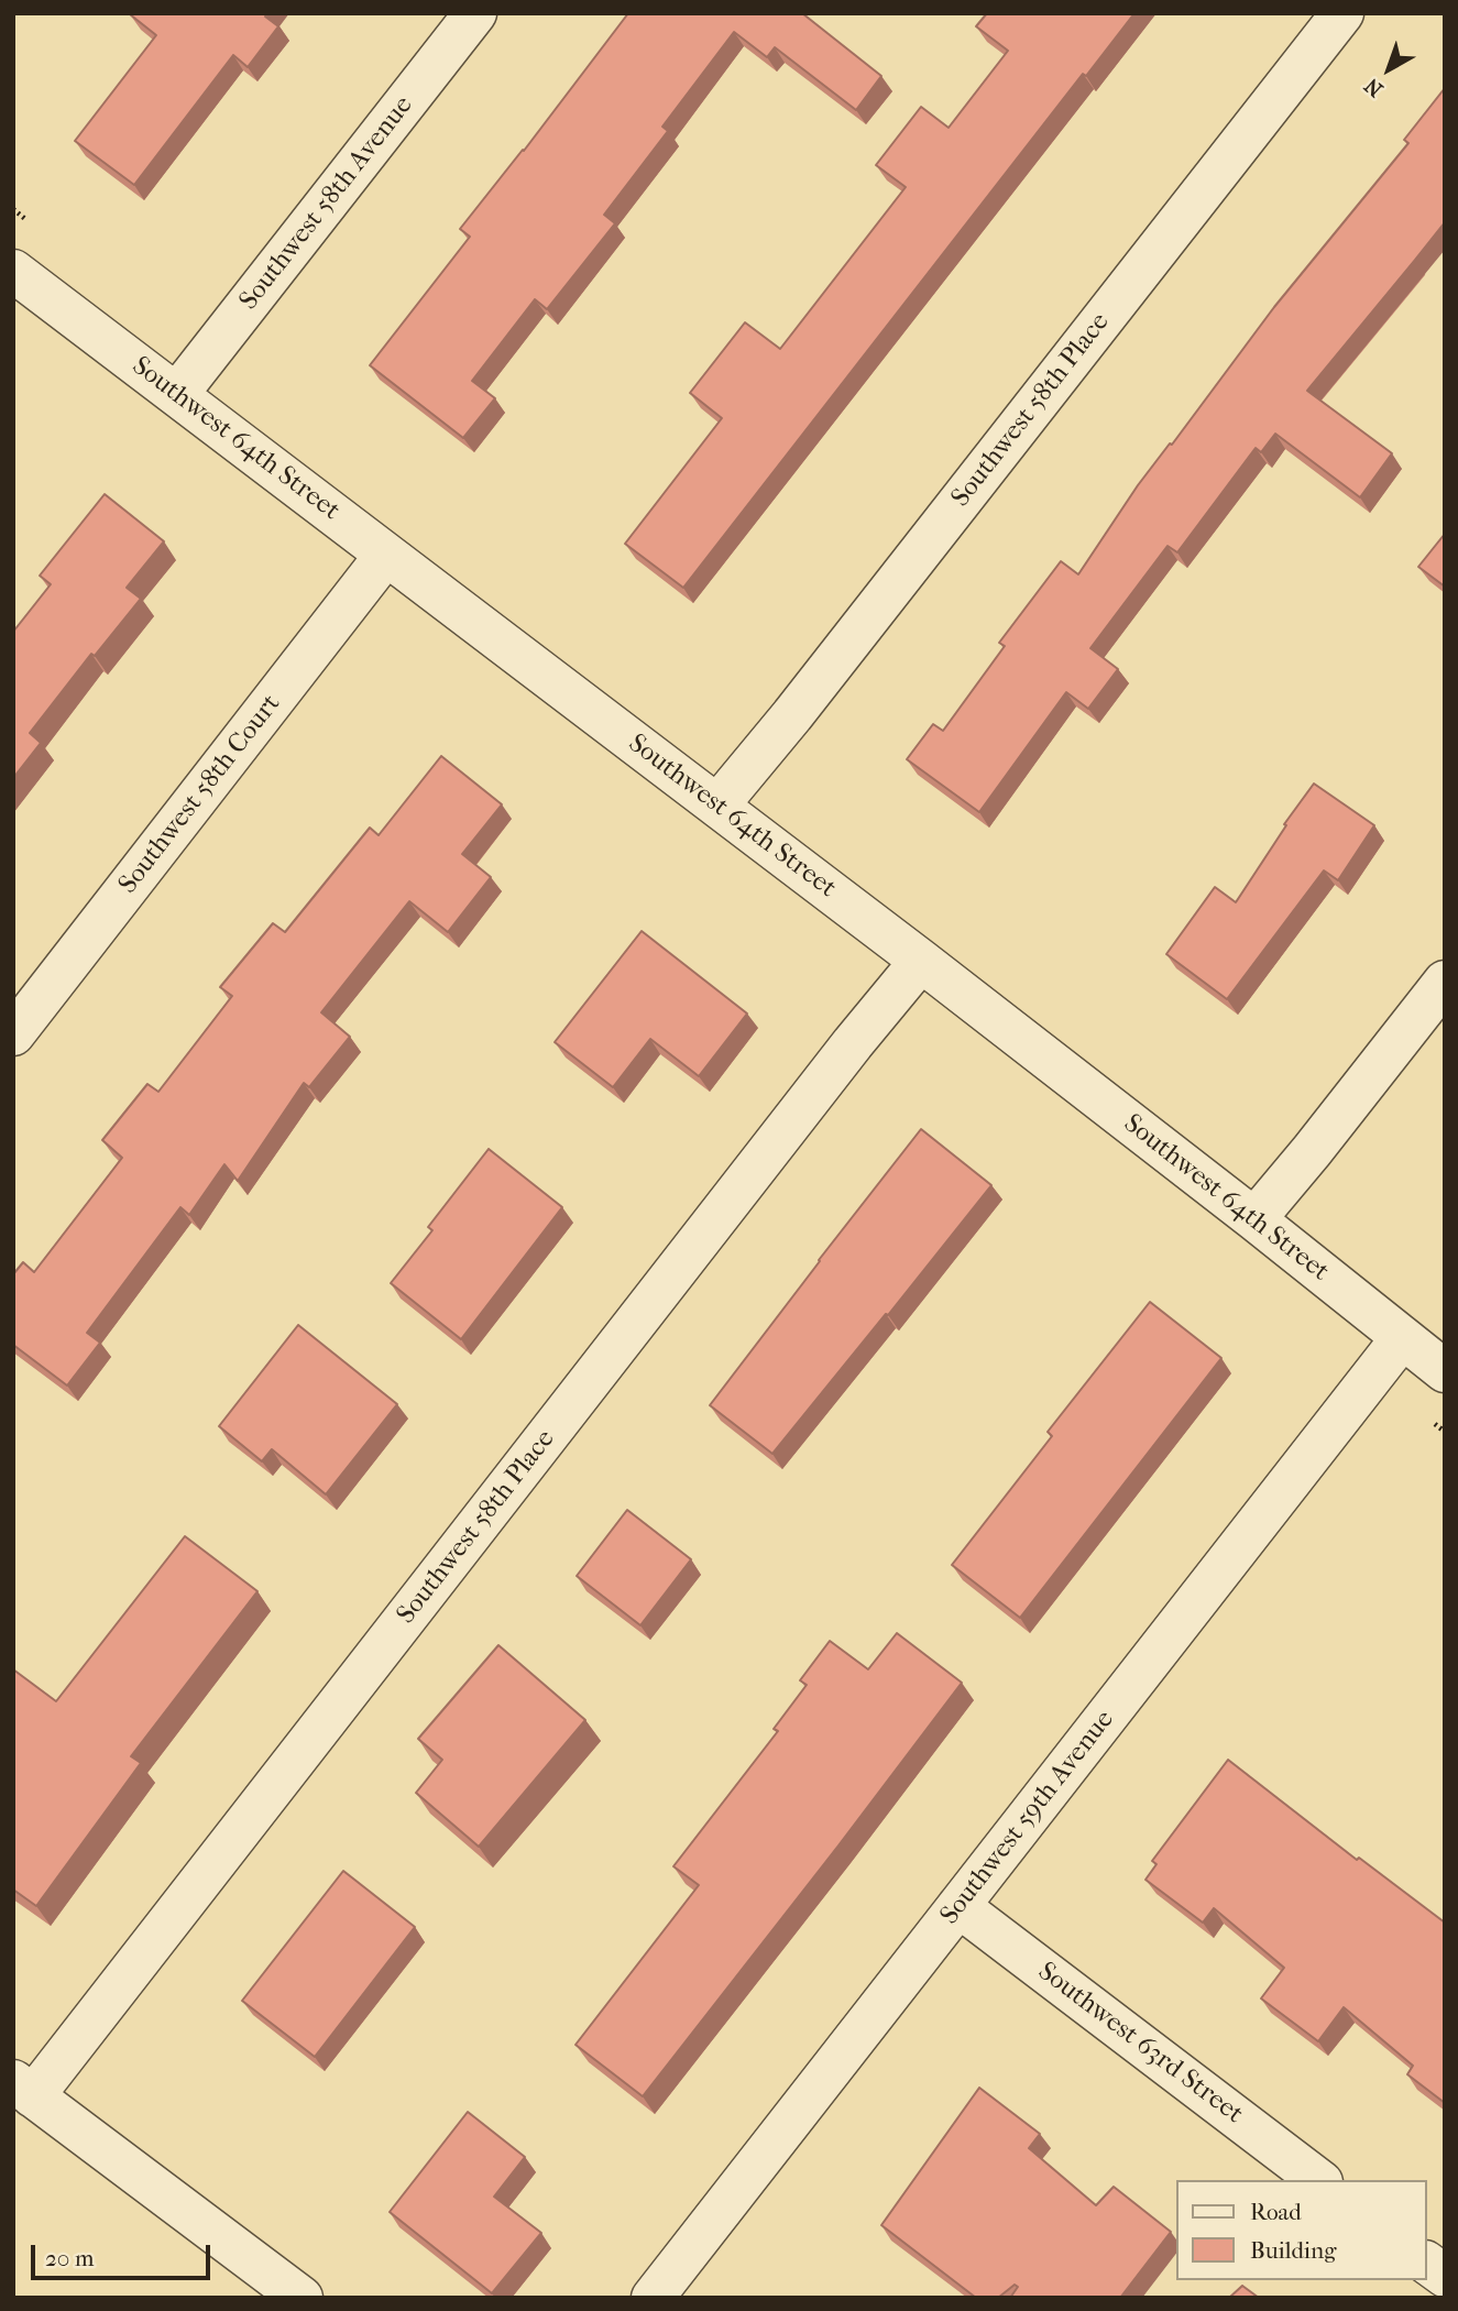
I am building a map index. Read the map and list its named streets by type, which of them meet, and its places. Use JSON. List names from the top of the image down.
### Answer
{
  "streets": {
    "street": [
      "Southwest 58th Avenue",
      "Southwest 58th Place",
      "Southwest 64th Street",
      "Southwest 58th Court",
      "Southwest 59th Avenue",
      "Southwest 63rd Street"
    ]
  },
  "crossings": [
    ["Southwest 58th Avenue", "Southwest 64th Street"],
    ["Southwest 58th Place", "Southwest 64th Street"],
    ["Southwest 64th Street", "Southwest 58th Court"],
    ["Southwest 64th Street", "Southwest 59th Avenue"],
    ["Southwest 59th Avenue", "Southwest 63rd Street"]
  ],
  "legend": ["Road", "Building"],
  "scale_bar": "20 m",
  "north": "bottom left"
}
